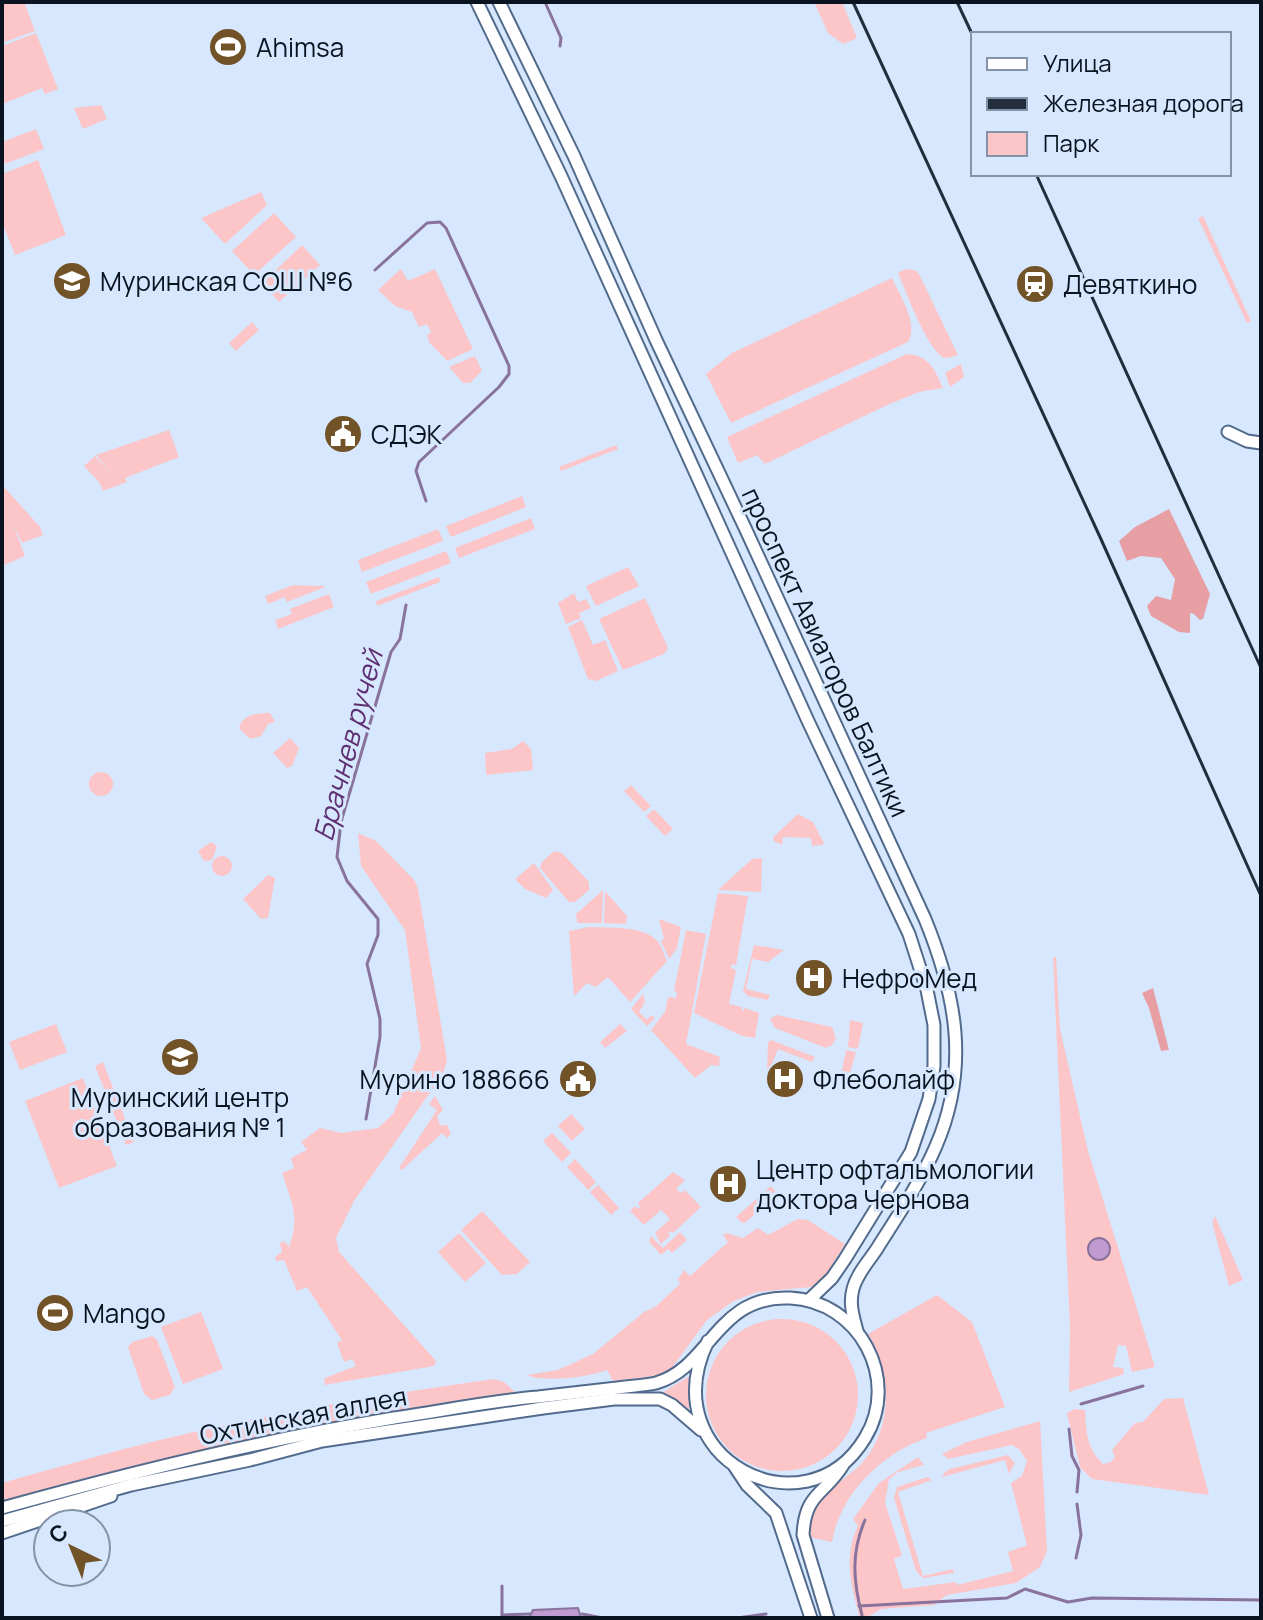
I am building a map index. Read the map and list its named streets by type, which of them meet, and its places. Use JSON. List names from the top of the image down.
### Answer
{
  "streets": {
    "street": ["проспект Авиаторов Балтики", "Охтинская аллея"]
  },
  "water": ["Брачнев ручей"],
  "places": {
    "sports": ["Ahimsa", "Mango"],
    "school or university": ["Муринская СОШ №6", "Муринский центр образования № 1"],
    "station": ["Девяткино"],
    "public building": ["СДЭК", "Мурино 188666"],
    "hospital": ["НефроМед", "Флеболайф", "Центр офтальмологии доктора Чернова"]
  },
  "legend": ["Улица", "Железная дорога", "Парк"],
  "north": "top left"
}
